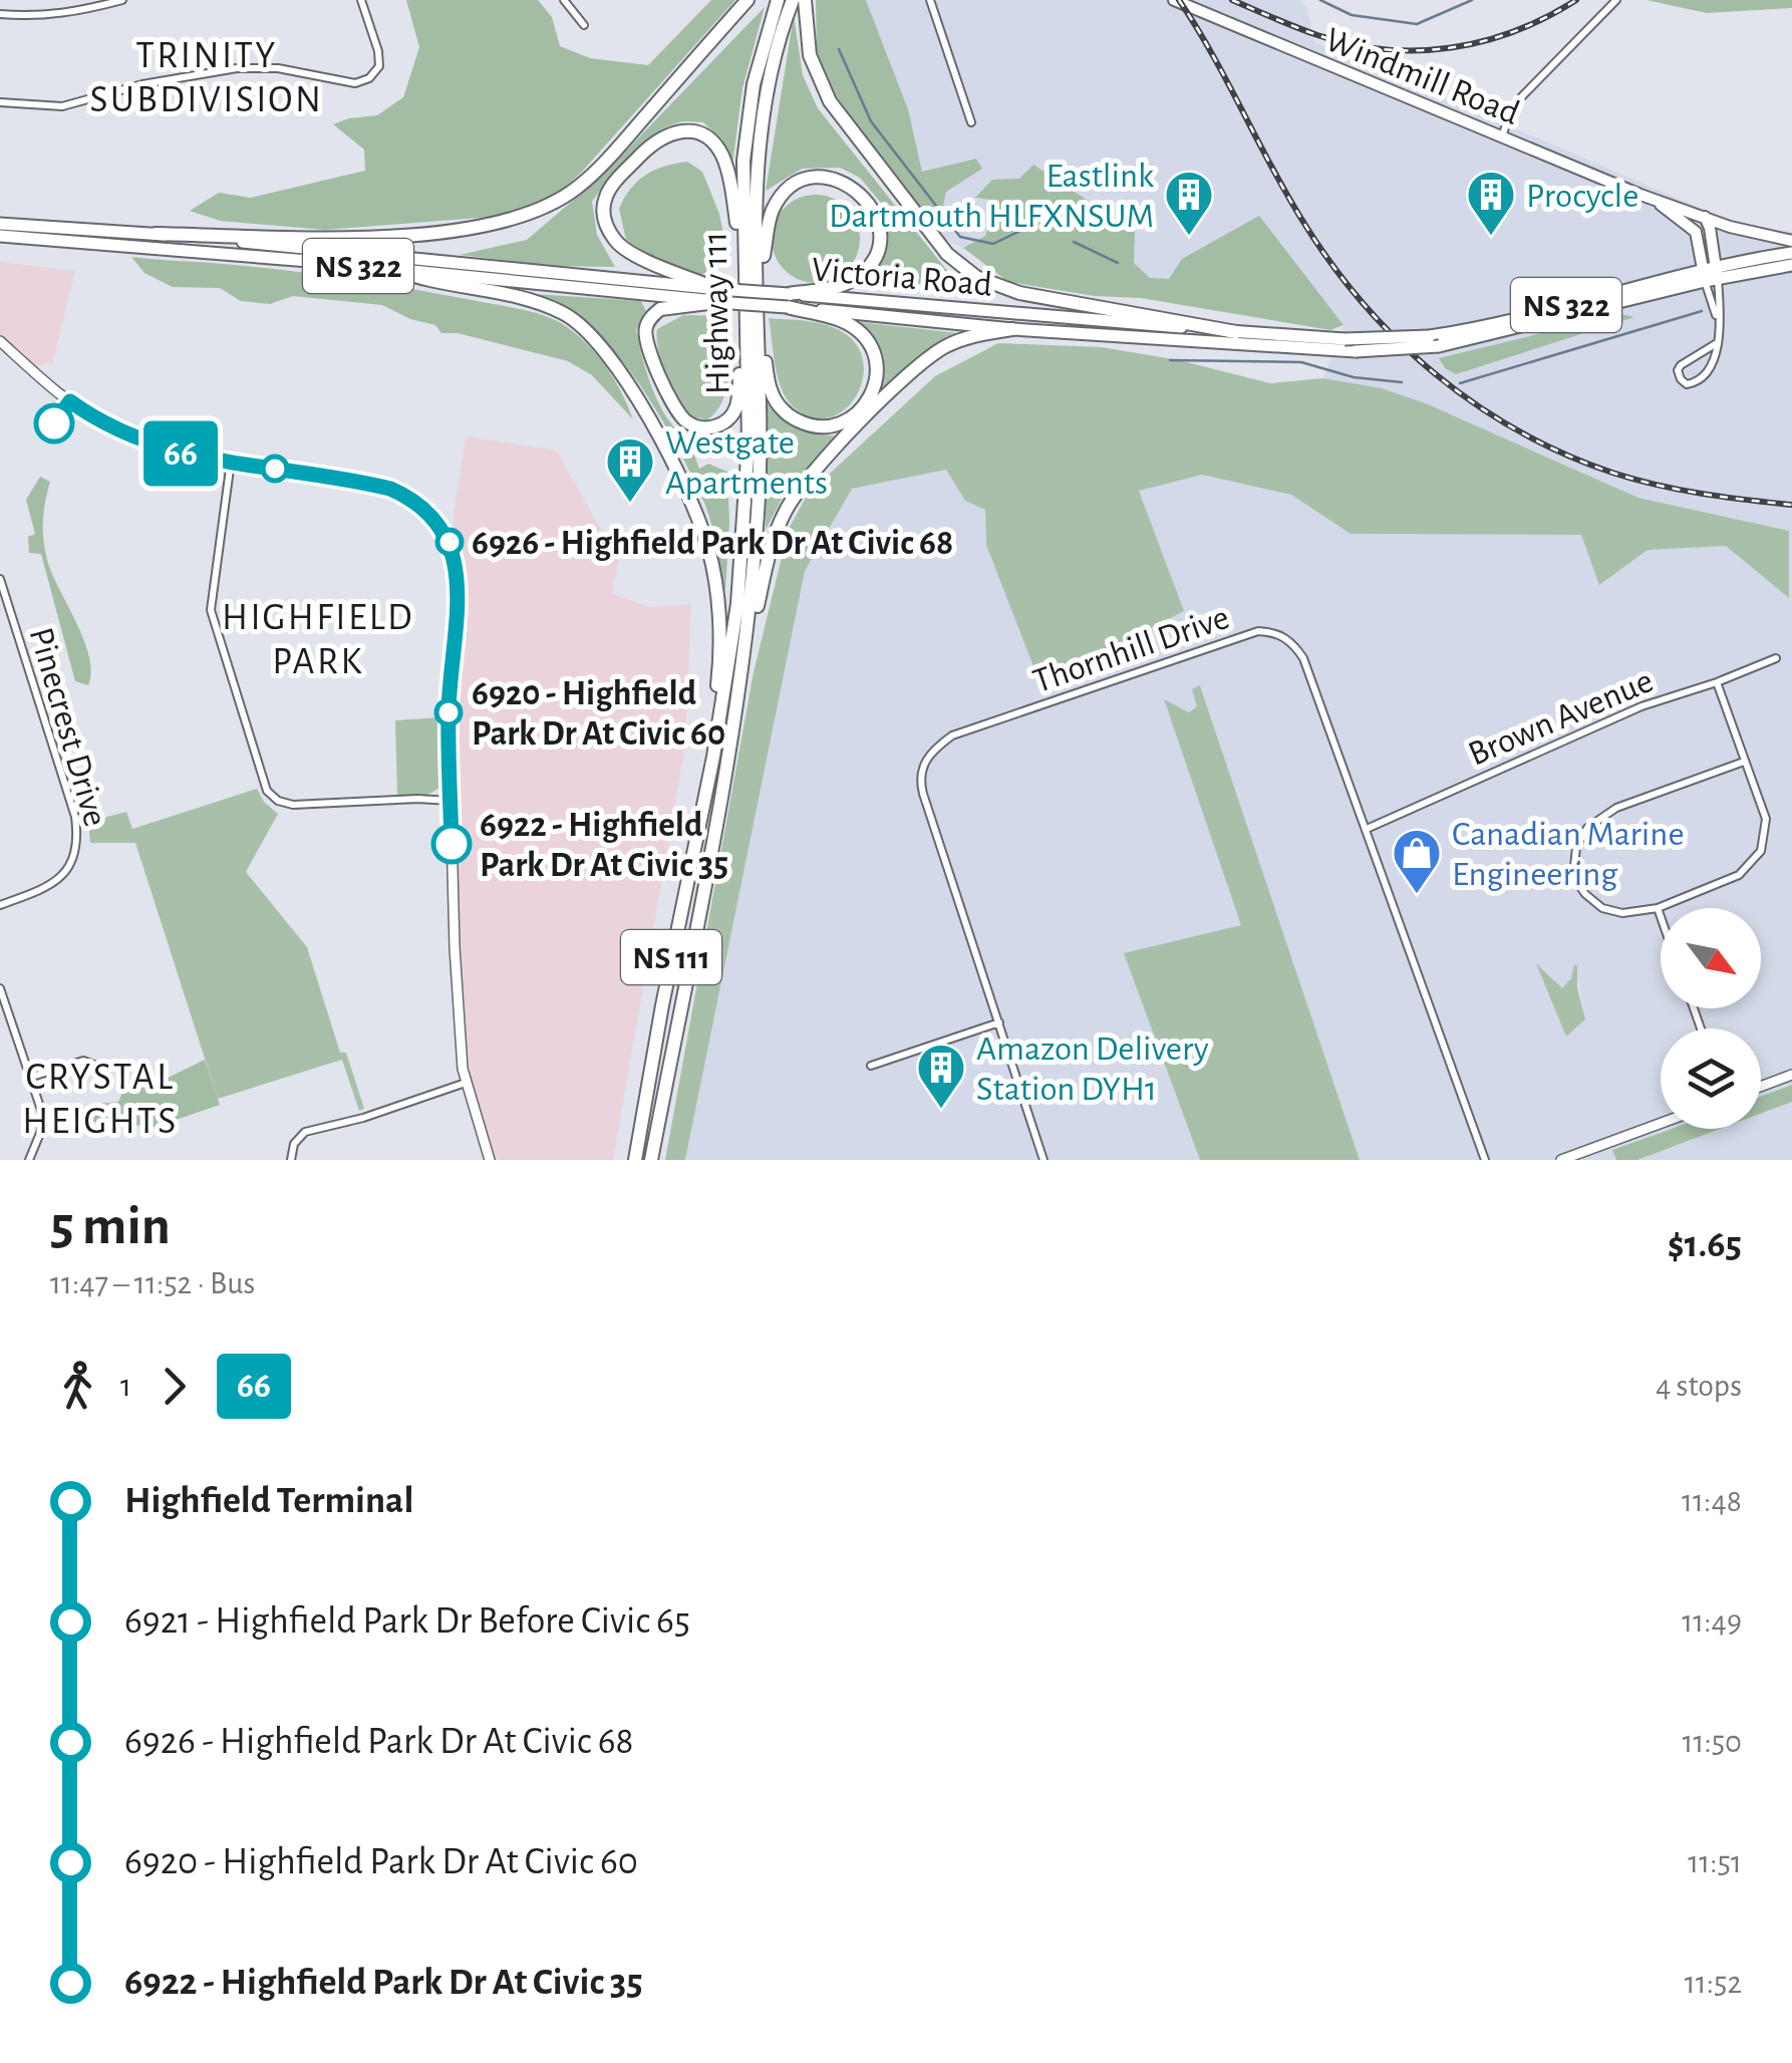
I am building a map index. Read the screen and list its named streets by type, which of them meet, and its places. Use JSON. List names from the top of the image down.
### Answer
{
  "streets": {
    "highway": ["Highway 111", "NS 111"],
    "main road": ["Windmill Road", "NS 322", "Victoria Road"],
    "street": ["Thornhill Drive", "Brown Avenue", "Pinecrest Drive"]
  },
  "crossings": [
    ["Windmill Road", "Victoria Road"],
    ["Thornhill Drive", "Brown Avenue"]
  ],
  "districts": ["TRINITY SUBDIVISION", "HIGHFIELD PARK", "CRYSTAL HEIGHTS"],
  "places": {
    "building": [
      "Eastlink Dartmouth HLFXNSUM",
      "Procycle",
      "Westgate Apartments",
      "Amazon Delivery Station DYH1"
    ],
    "other": ["6926 - Highfield Park Dr At Civic 68", "6920 - Highfield Park Dr At Civic 60", "6922 - Highfield Park Dr At Civic 35"],
    "shop": ["Canadian Marine Engineering"]
  },
  "lines": ["bus line 66"],
  "north": "bottom right",
  "page": {
    "on_map": "66",
    "heading": ["5 min", "11:47 – 11:52 · Bus", "$1.65"],
    "legs": ["1", "66", "4 stops"],
    "list": [
      {
        "name": "Highfield Terminal",
        "value": "11:48"
      },
      {
        "name": "6921 - Highfield Park Dr Before Civic 65",
        "value": "11:49"
      },
      {
        "name": "6926 - Highfield Park Dr At Civic 68",
        "value": "11:50"
      },
      {
        "name": "6920 - Highfield Park Dr At Civic 60",
        "value": "11:51"
      },
      {
        "name": "6922 - Highfield Park Dr At Civic 35",
        "value": "11:52"
      }
    ]
  }
}
